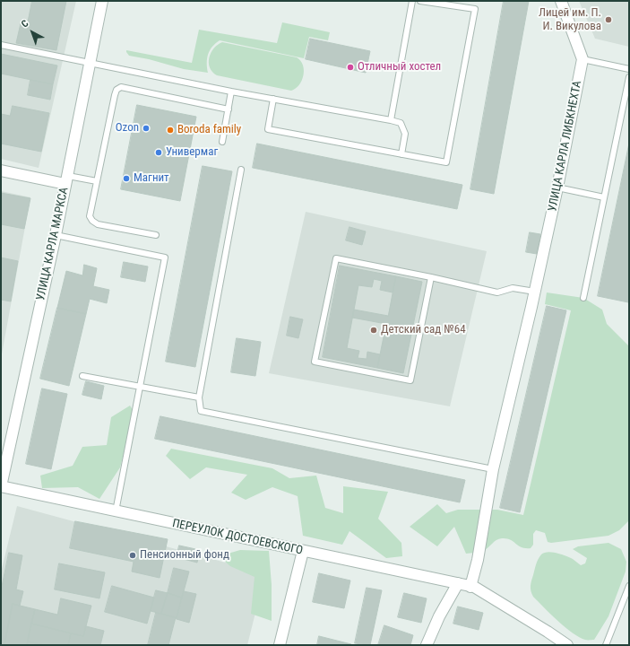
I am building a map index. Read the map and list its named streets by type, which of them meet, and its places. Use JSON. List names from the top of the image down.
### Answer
{
  "streets": {
    "street": ["УЛИЦА КАРЛА ЛИБКНЕХТА", "УЛИЦА КАРЛА МАРКСА", "ПЕРЕУЛОК ДОСТОЕВСКОГО"]
  },
  "crossings": [
    ["УЛИЦА КАРЛА ЛИБКНЕХТА", "ПЕРЕУЛОК ДОСТОЕВСКОГО"],
    ["УЛИЦА КАРЛА МАРКСА", "ПЕРЕУЛОК ДОСТОЕВСКОГО"]
  ],
  "places": [
    "Лицей им. П. И. Викулова",
    "Отличный хостел",
    "Ozon",
    "Boroda family",
    "Универмаг",
    "Магнит",
    "Детский сад №64",
    "Пенсионный фонд"
  ],
  "north": "top left"
}
